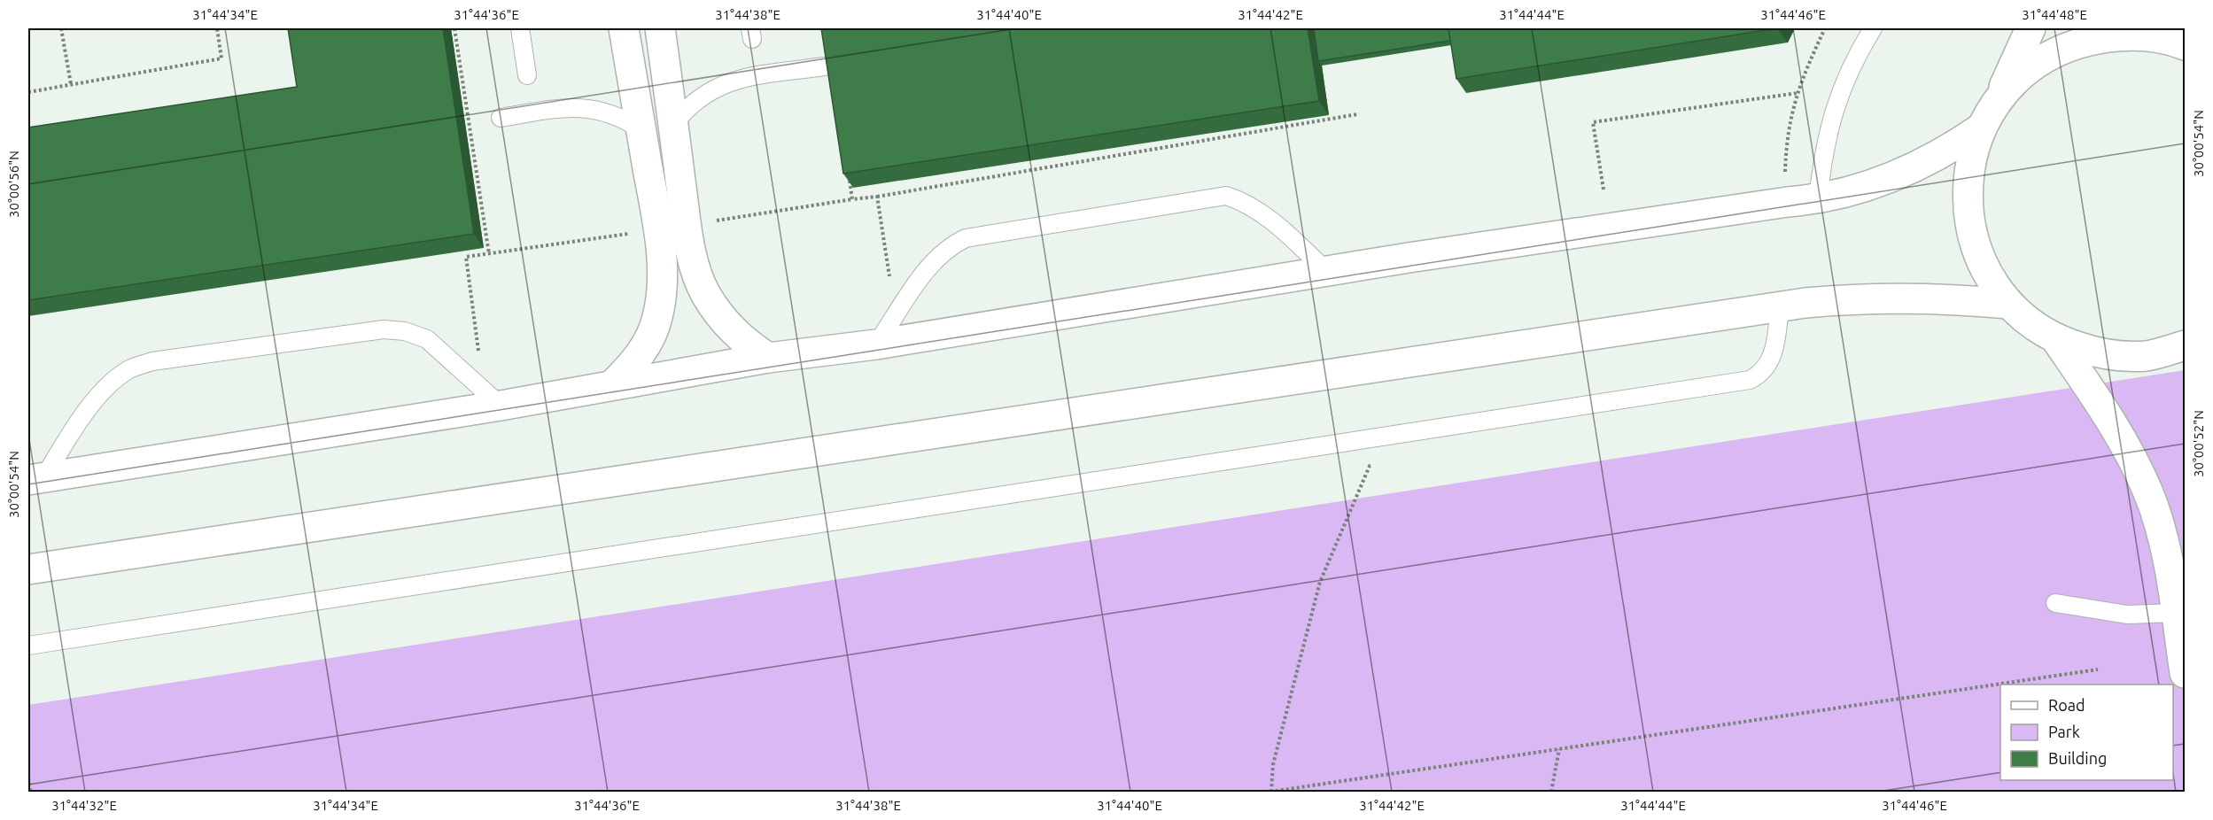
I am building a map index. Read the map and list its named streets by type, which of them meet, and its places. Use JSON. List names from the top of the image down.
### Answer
{
  "legend": ["Road", "Park", "Building"],
  "coordinates": [
    "31°44'34\"E",
    "31°44'36\"E",
    "31°44'38\"E",
    "31°44'40\"E",
    "31°44'42\"E",
    "31°44'44\"E",
    "31°44'46\"E",
    "31°44'48\"E",
    "30°00'54\"N",
    "30°00'56\"N",
    "30°00'52\"N",
    "31°44'32\"E"
  ]
}
